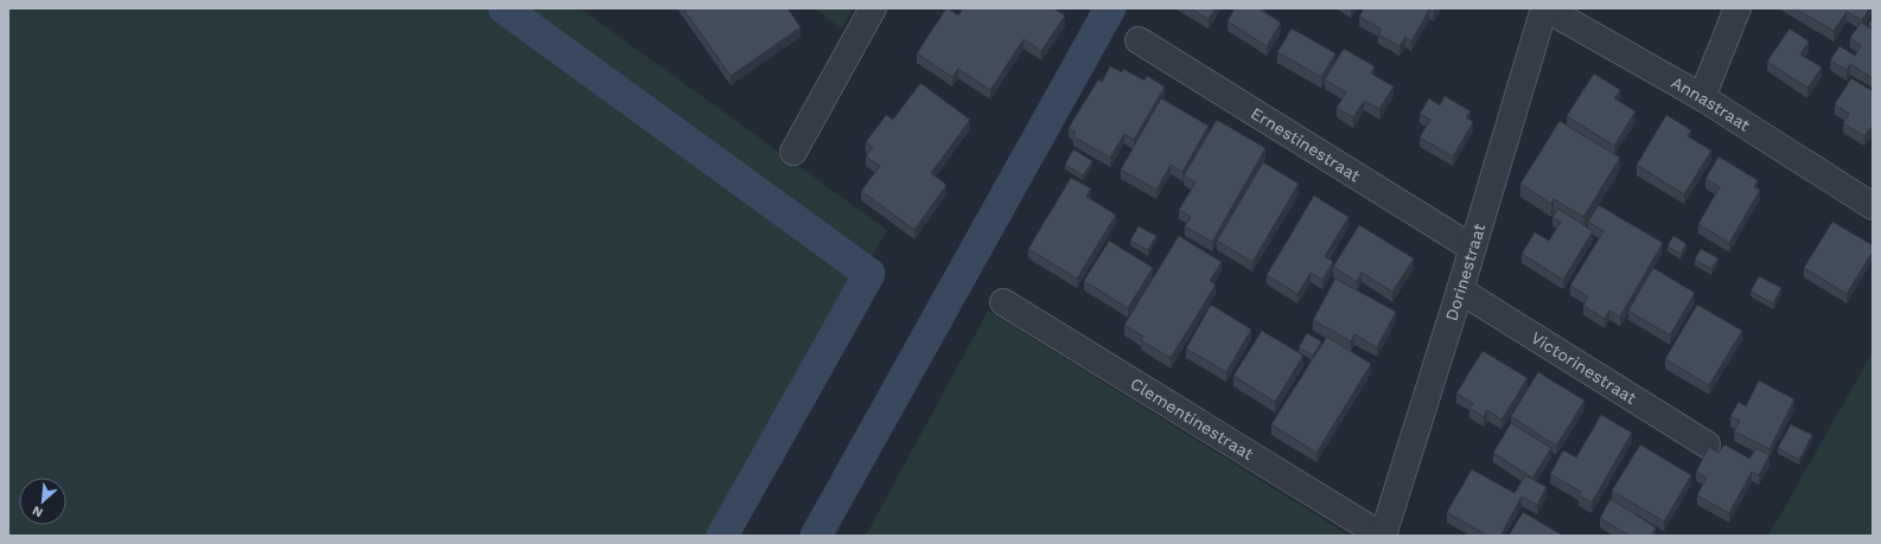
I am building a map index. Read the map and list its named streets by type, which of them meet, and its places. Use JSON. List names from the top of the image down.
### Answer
{
  "streets": {
    "street": [
      "Annastraat",
      "Ernestinestraat",
      "Dorinestraat",
      "Victorinestraat",
      "Clementinestraat"
    ]
  },
  "crossings": [
    ["Annastraat", "Dorinestraat"],
    ["Ernestinestraat", "Dorinestraat"],
    ["Dorinestraat", "Victorinestraat"],
    ["Dorinestraat", "Clementinestraat"]
  ],
  "north": "bottom left"
}
